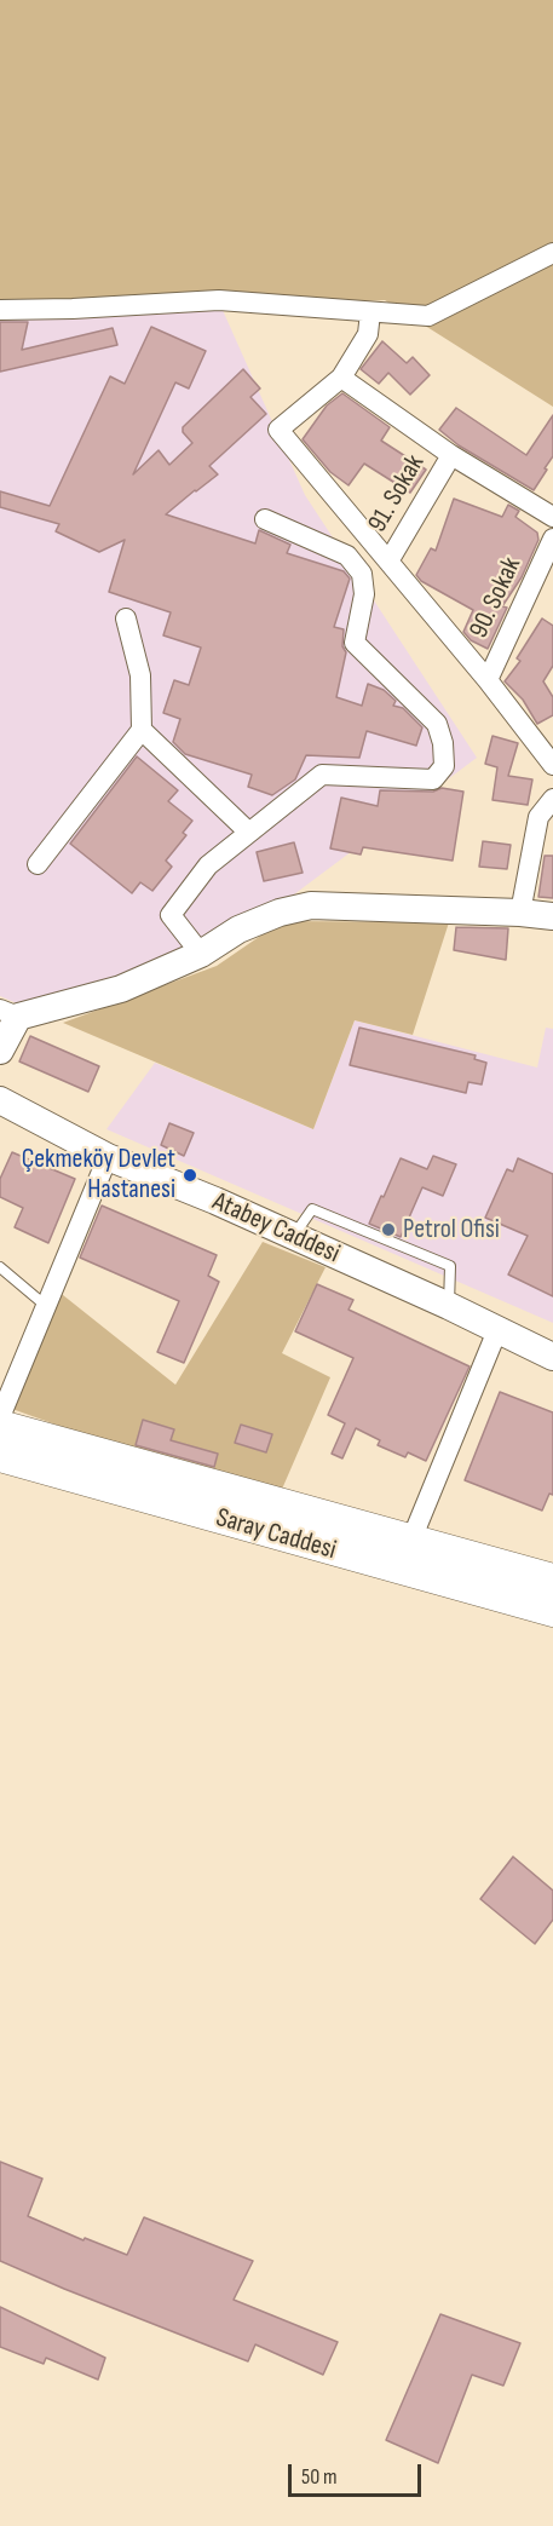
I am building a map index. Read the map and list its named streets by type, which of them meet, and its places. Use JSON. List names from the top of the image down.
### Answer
{
  "streets": {
    "main road": ["Atabey Caddesi", "Saray Caddesi"],
    "street": ["91. Sokak", "90. Sokak"]
  },
  "places": ["Çekmeköy Devlet Hastanesi", "Petrol Ofisi"],
  "scale_bar": "50 m"
}
